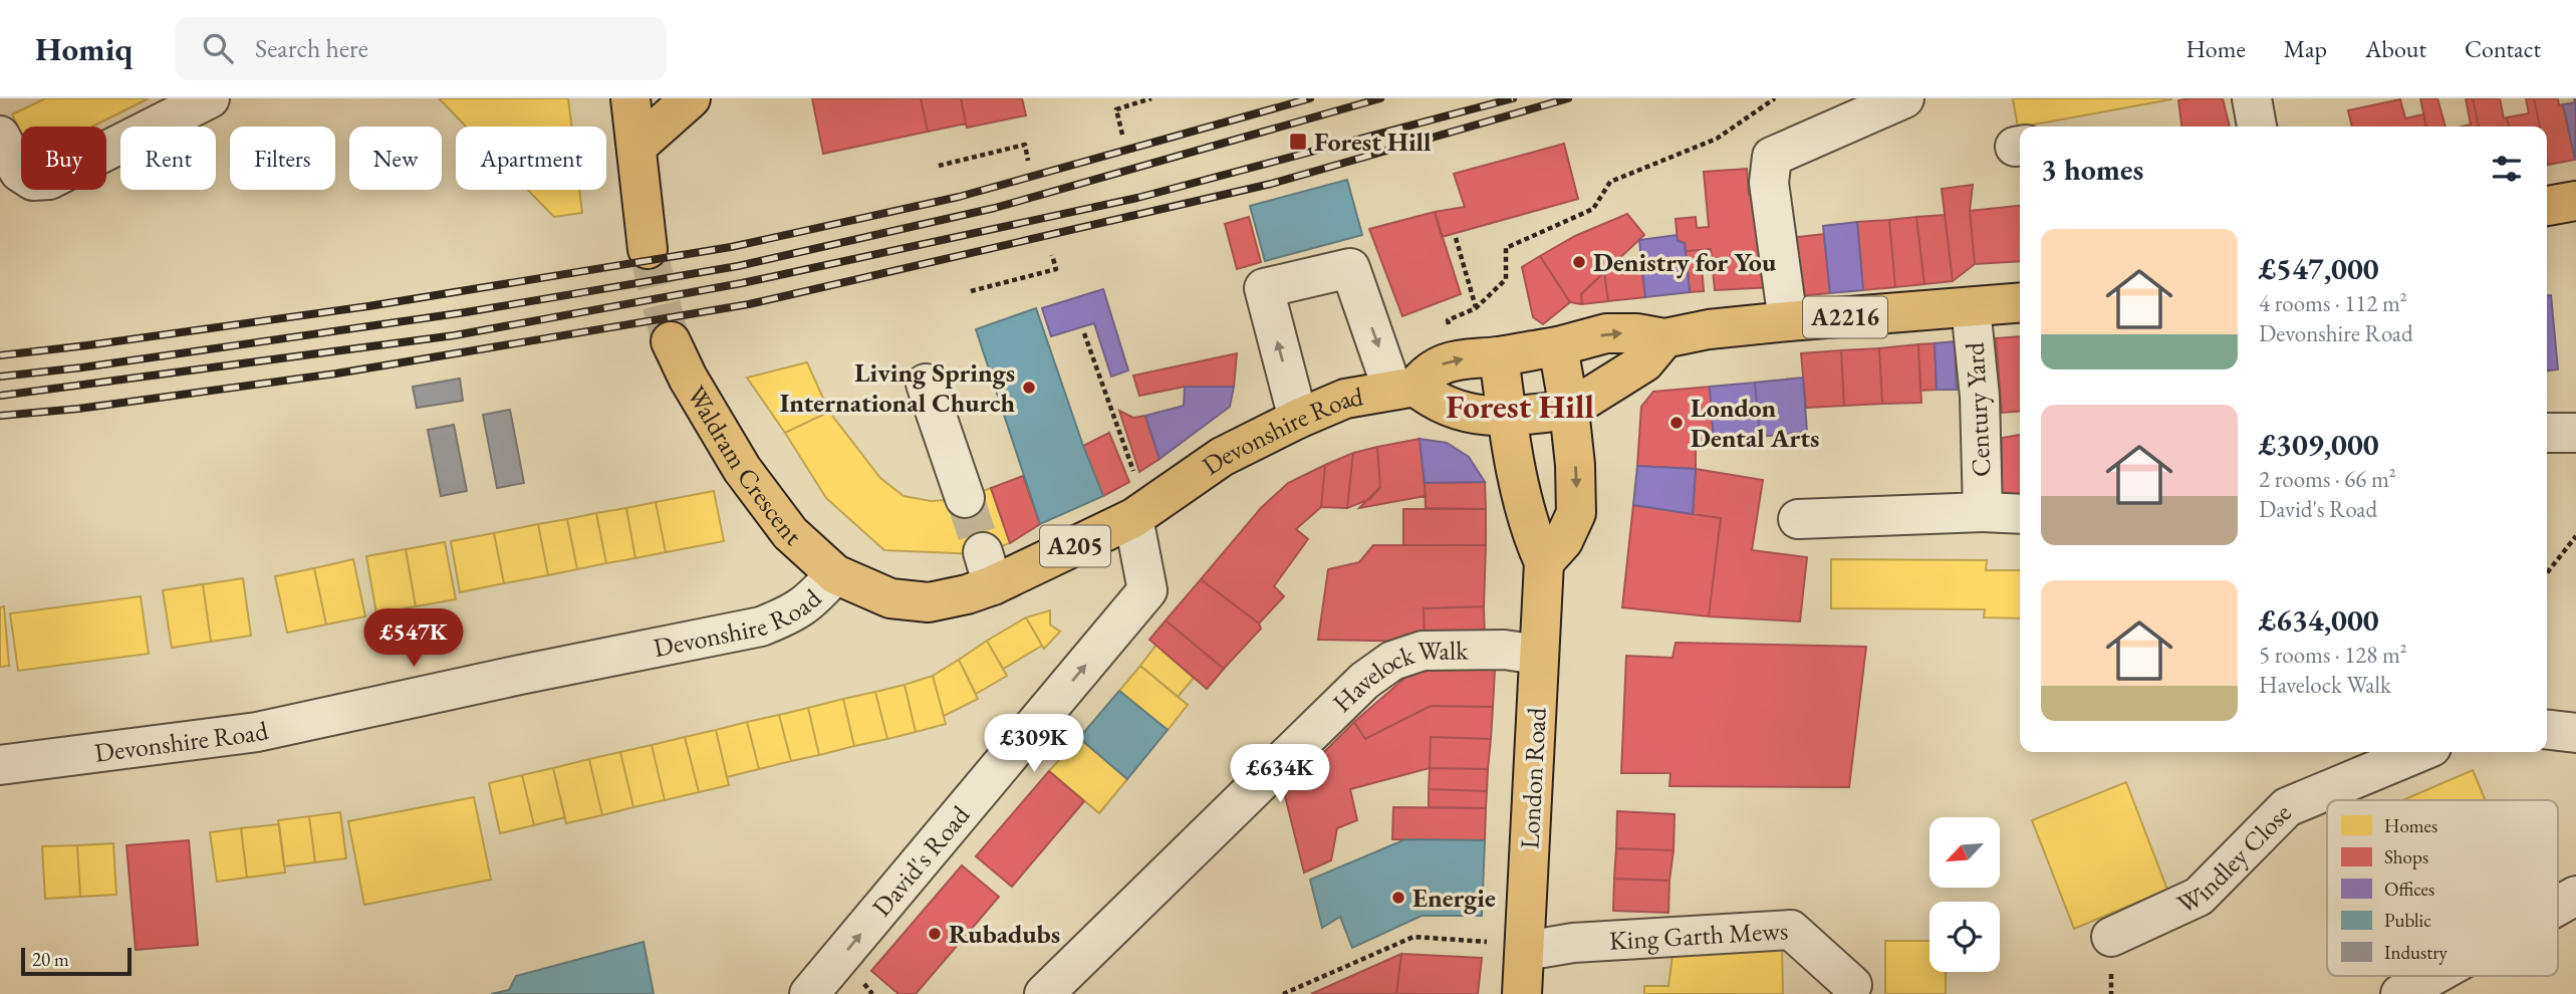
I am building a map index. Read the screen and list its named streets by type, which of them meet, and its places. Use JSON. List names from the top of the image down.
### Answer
{
  "streets": {
    "main road": [
      "A2216",
      "Devonshire Road",
      "Waldram Crescent",
      "A205",
      "London Road"
    ],
    "street": [
      "Century Yard",
      "Havelock Walk",
      "Windley Close",
      "David's Road",
      "King Garth Mews"
    ]
  },
  "crossings": [
    ["A2216", "Century Yard"],
    ["A2216", "Devonshire Road"],
    ["Devonshire Road", "Waldram Crescent"],
    ["Devonshire Road", "London Road"],
    ["Devonshire Road", "David's Road"],
    ["Havelock Walk", "London Road"],
    ["London Road", "King Garth Mews"]
  ],
  "one_way": ["David's Road"],
  "districts": ["Forest Hill"],
  "places": {
    "transit": ["Forest Hill"],
    "other": [
      "Denistry for You",
      "Living Springs International Church",
      "London Dental Arts",
      "Energie",
      "Rubadubs"
    ]
  },
  "legend": [
    "Homes",
    "Shops",
    "Offices",
    "Public",
    "Industry"
  ],
  "scale_bar": "20 m",
  "north": "bottom left",
  "page": {
    "header": "Homiq",
    "search": "Search here",
    "nav": [
      "Home",
      "Map",
      "About",
      "Contact"
    ],
    "chip": [
      "Buy",
      "Rent",
      "Filters",
      "New",
      "Apartment"
    ],
    "heading": "3 homes",
    "list": [
      {
        "name": "£547,000",
        "note": "4 rooms · 112 m² · Devonshire Road"
      },
      {
        "name": "£309,000",
        "note": "2 rooms · 66 m² · David's Road"
      },
      {
        "name": "£634,000",
        "note": "5 rooms · 128 m² · Havelock Walk"
      }
    ],
    "price": ["£547K", "£309K", "£634K"],
    "scale": "20 m"
  }
}
